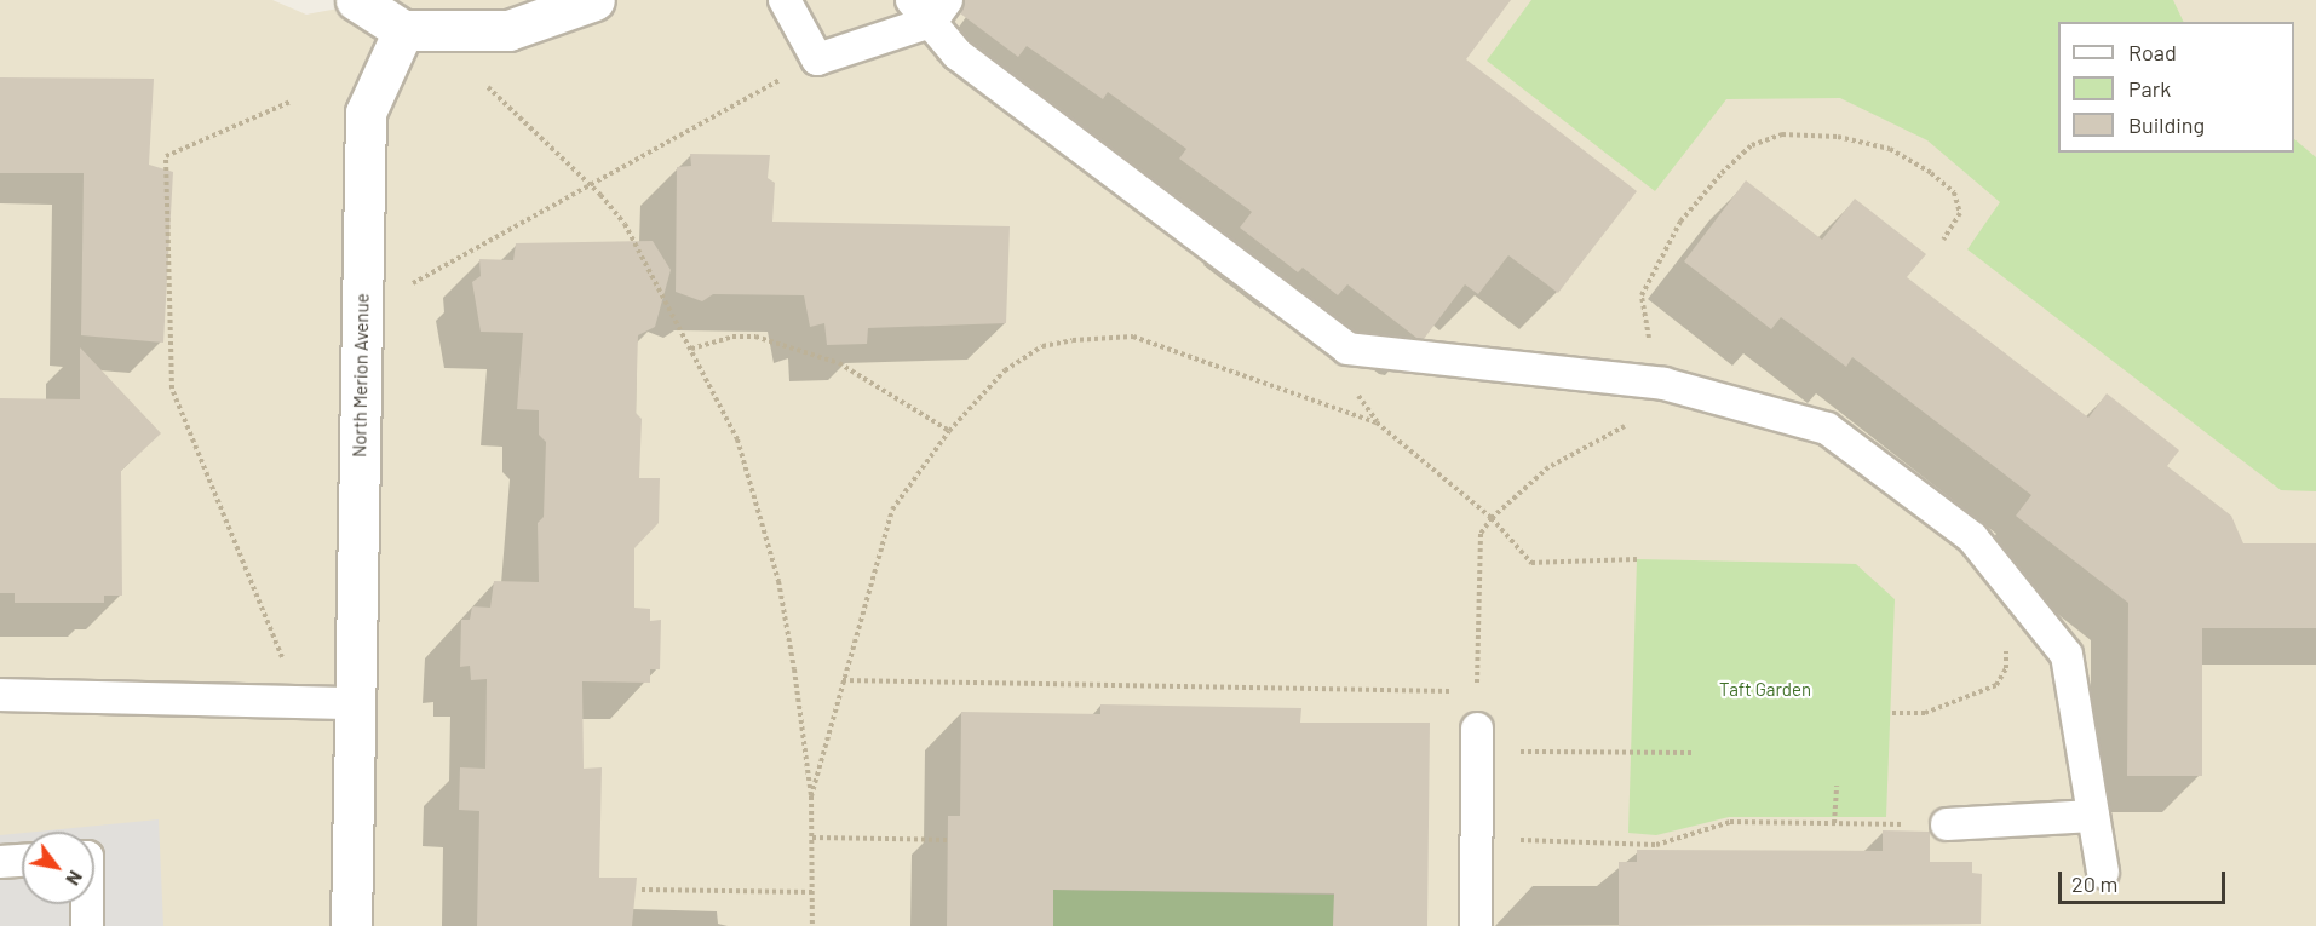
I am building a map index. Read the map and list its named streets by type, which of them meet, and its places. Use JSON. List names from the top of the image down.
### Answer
{
  "streets": {
    "street": ["North Merion Avenue"]
  },
  "parks": ["Taft Garden"],
  "legend": ["Road", "Park", "Building"],
  "scale_bar": "20 m",
  "north": "bottom right"
}
